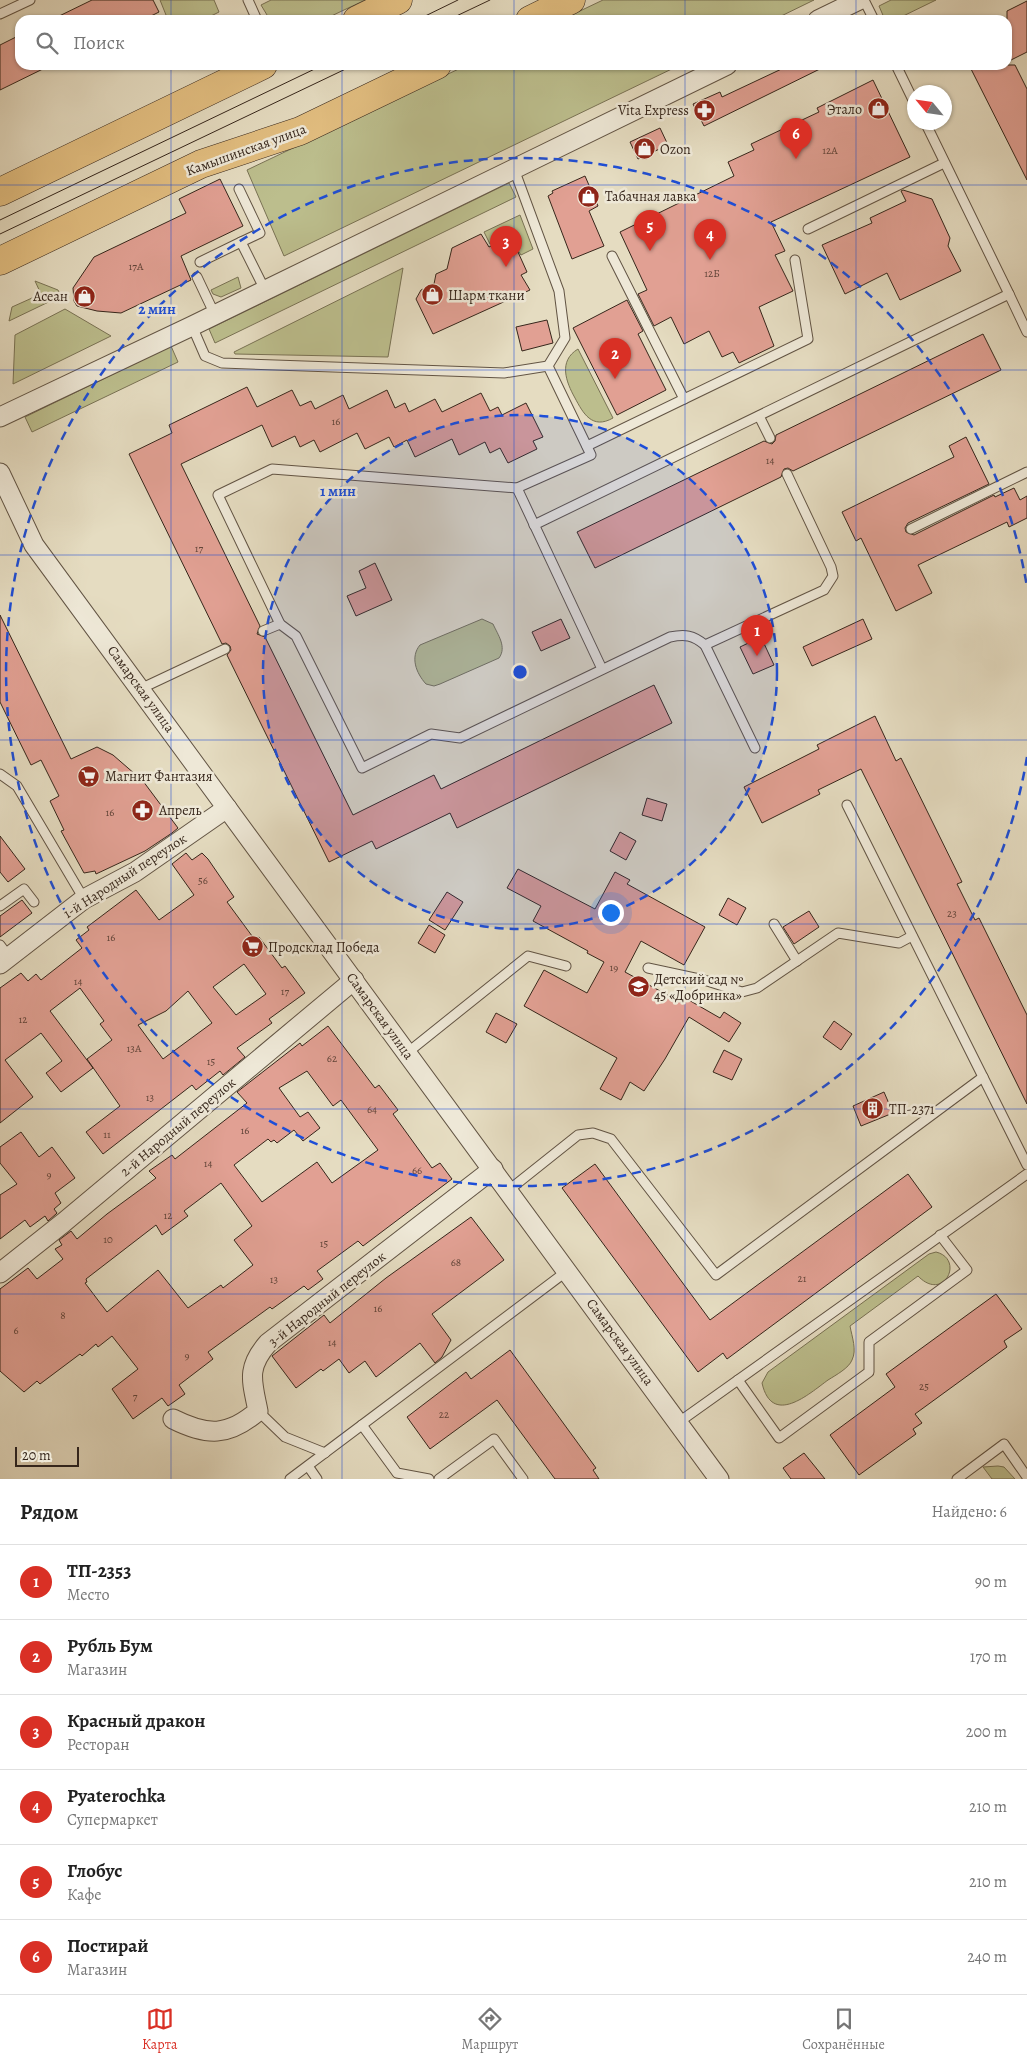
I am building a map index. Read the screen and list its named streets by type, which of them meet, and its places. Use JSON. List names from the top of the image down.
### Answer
{
  "streets": {
    "main road": ["Камышинская улица"],
    "street": [
      "Самарская улица",
      "1-й Народный переулок",
      "2-й Народный переулок",
      "3-й Народный переулок"
    ]
  },
  "crossings": [
    ["Самарская улица", "1-й Народный переулок"],
    ["Самарская улица", "2-й Народный переулок"],
    ["Самарская улица", "3-й Народный переулок"]
  ],
  "places": {
    "shop": [
      "Этало",
      "Ozon",
      "Табачная лавка",
      "Шарм ткани",
      "Асеан"
    ],
    "pharmacy": ["Vita Express", "Апрель"],
    "supermarket": ["Магнит Фантазия", "Продсклад Победа"],
    "school or university": ["Детский сад № 45 «Добринка»"],
    "building": ["ТП-2371"]
  },
  "house_numbers": [
    "12А",
    "17А",
    "12Б",
    "16",
    "14",
    "17",
    "16",
    "56",
    "23",
    "16",
    "19",
    "14",
    "17",
    "12",
    "13А",
    "62",
    "15",
    "13",
    "64",
    "16",
    "11",
    "14",
    "66",
    "9",
    "12",
    "10",
    "15",
    "68",
    "21",
    "13",
    "16",
    "8",
    "6",
    "14",
    "9",
    "25",
    "7",
    "22"
  ],
  "scale_bar": "20 m",
  "north": "top left",
  "page": {
    "search": "Поиск",
    "pins": [
      "6",
      "5",
      "4",
      "3",
      "2",
      "1"
    ],
    "scale": "20 m",
    "heading": ["Рядом", "Найдено: 6"],
    "list": [
      {
        "mark": "1",
        "name": "ТП-2353",
        "note": "Место",
        "value": "90 m"
      },
      {
        "mark": "2",
        "name": "Рубль Бум",
        "note": "Магазин",
        "value": "170 m"
      },
      {
        "mark": "3",
        "name": "Красный дракон",
        "note": "Ресторан",
        "value": "200 m"
      },
      {
        "mark": "4",
        "name": "Pyaterochka",
        "note": "Супермаркет",
        "value": "210 m"
      },
      {
        "mark": "5",
        "name": "Глобус",
        "note": "Кафе",
        "value": "210 m"
      },
      {
        "mark": "6",
        "name": "Постирай",
        "note": "Магазин",
        "value": "240 m"
      }
    ],
    "nav": ["Карта", "Маршрут", "Сохранённые"]
  },
  "rings": ["2 мин", "1 мин"]
}
